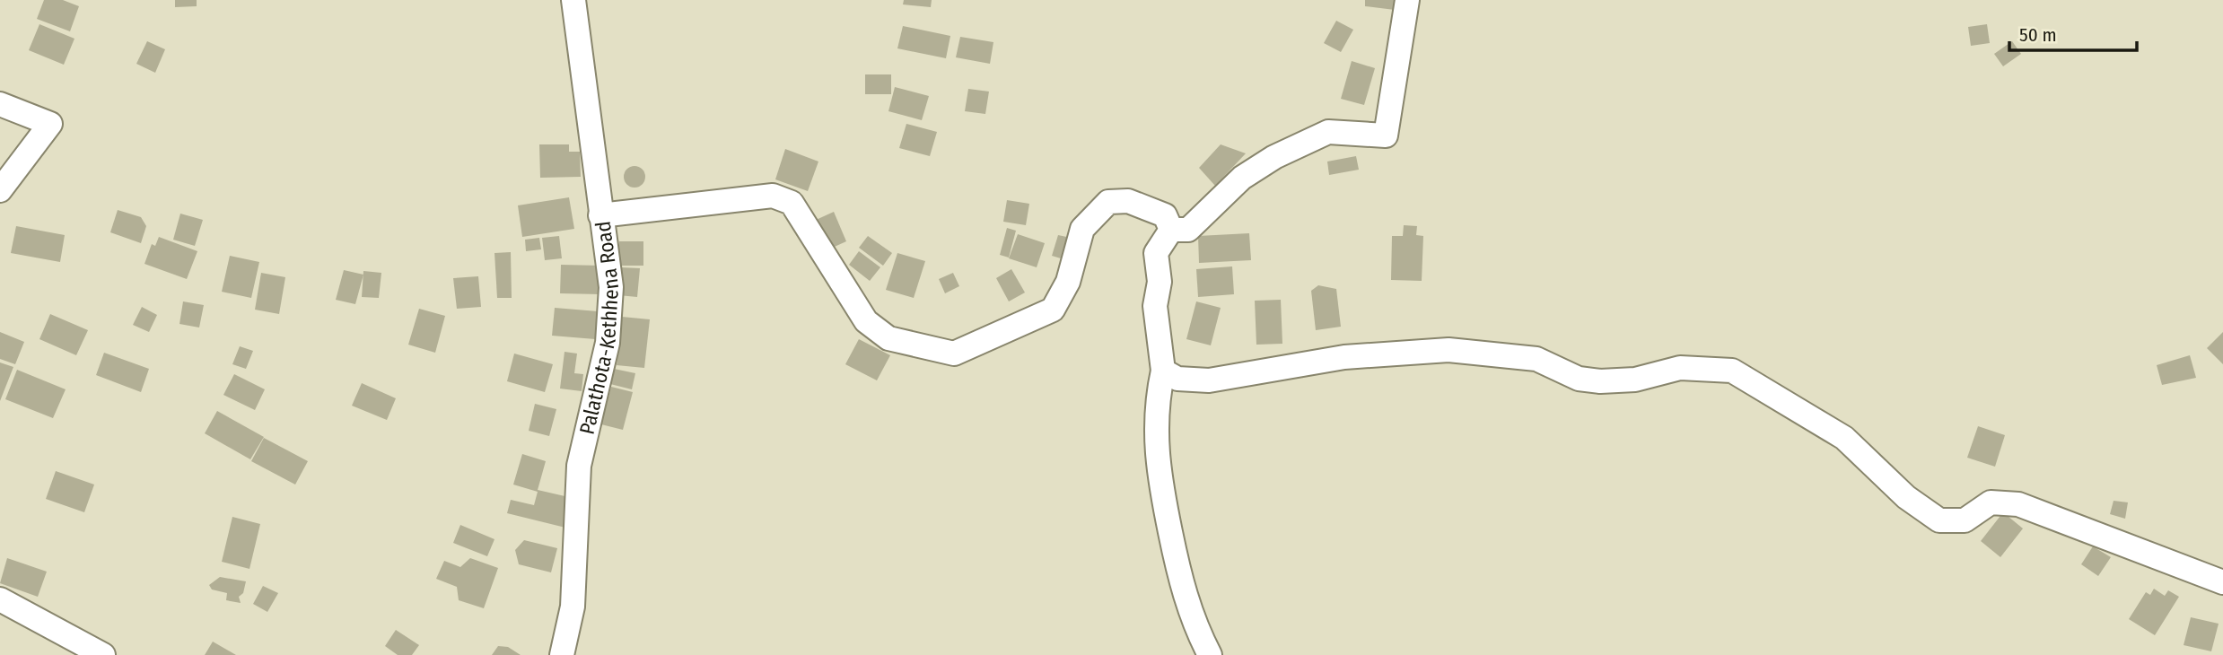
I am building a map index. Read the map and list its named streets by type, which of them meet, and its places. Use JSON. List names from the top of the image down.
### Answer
{
  "streets": {
    "street": ["Palathota-Kethhena Road"]
  },
  "scale_bar": "50 m"
}
